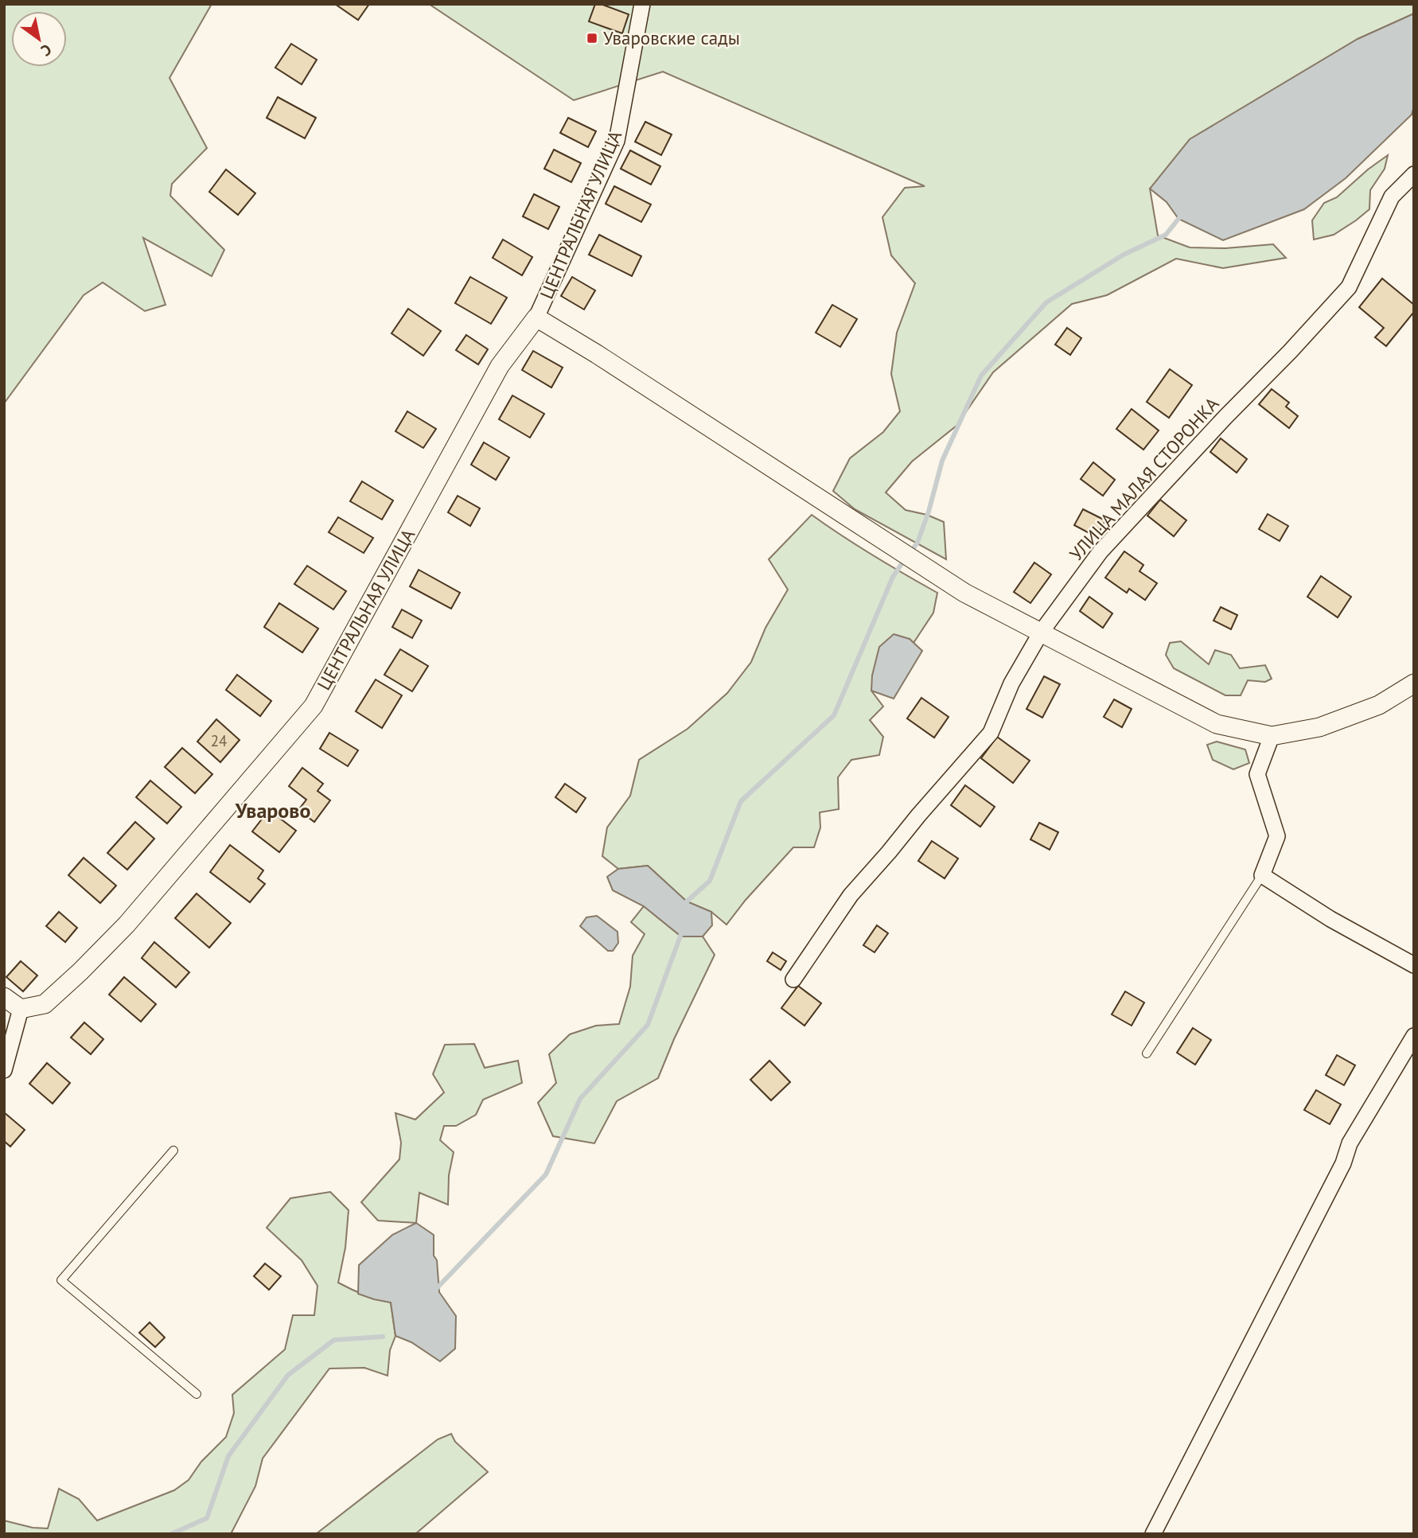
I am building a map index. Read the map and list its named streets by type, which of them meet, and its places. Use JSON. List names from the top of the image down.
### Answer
{
  "streets": {
    "street": ["ЦЕНТРАЛЬНАЯ УЛИЦА", "УЛИЦА МАЛАЯ СТОРОНКА"]
  },
  "districts": ["Уварово"],
  "places": {
    "transit": ["Уваровские сады"]
  },
  "house_numbers": ["24"],
  "north": "bottom right"
}
